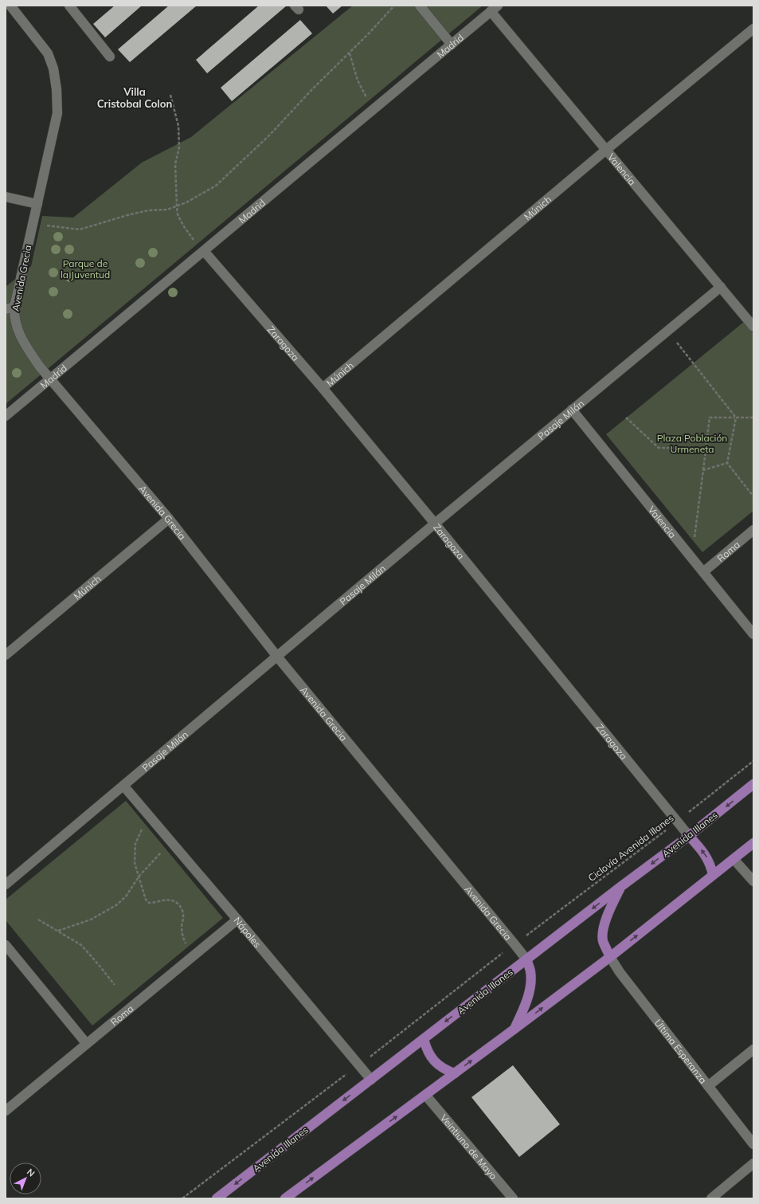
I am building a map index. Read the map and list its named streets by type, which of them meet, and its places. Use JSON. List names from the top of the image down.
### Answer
{
  "streets": {
    "main road": ["Avenida Illanes"],
    "street": [
      "Madrid",
      "Valencia",
      "Múnich",
      "Avenida Grecia",
      "Zaragoza",
      "Pasaje Milán",
      "Roma",
      "Nápoles",
      "Última Esperanza",
      "Veintiuno de Mayo"
    ],
    "path": ["Ciclovía Avenida Illanes"]
  },
  "crossings": [
    ["Madrid", "Valencia"],
    ["Madrid", "Avenida Grecia"],
    ["Madrid", "Zaragoza"],
    ["Valencia", "Múnich"],
    ["Valencia", "Pasaje Milán"],
    ["Valencia", "Roma"],
    ["Múnich", "Avenida Grecia"],
    ["Múnich", "Zaragoza"],
    ["Avenida Grecia", "Pasaje Milán"],
    ["Avenida Grecia", "Avenida Illanes"],
    ["Avenida Grecia", "Ciclovía Avenida Illanes"],
    ["Zaragoza", "Pasaje Milán"],
    ["Zaragoza", "Avenida Illanes"],
    ["Zaragoza", "Ciclovía Avenida Illanes"],
    ["Pasaje Milán", "Nápoles"],
    ["Roma", "Nápoles"],
    ["Avenida Illanes", "Nápoles"]
  ],
  "districts": ["Villa Cristobal Colon"],
  "parks": ["Parque de la Juventud", "Plaza Población Urmeneta"],
  "north": "top right"
}
